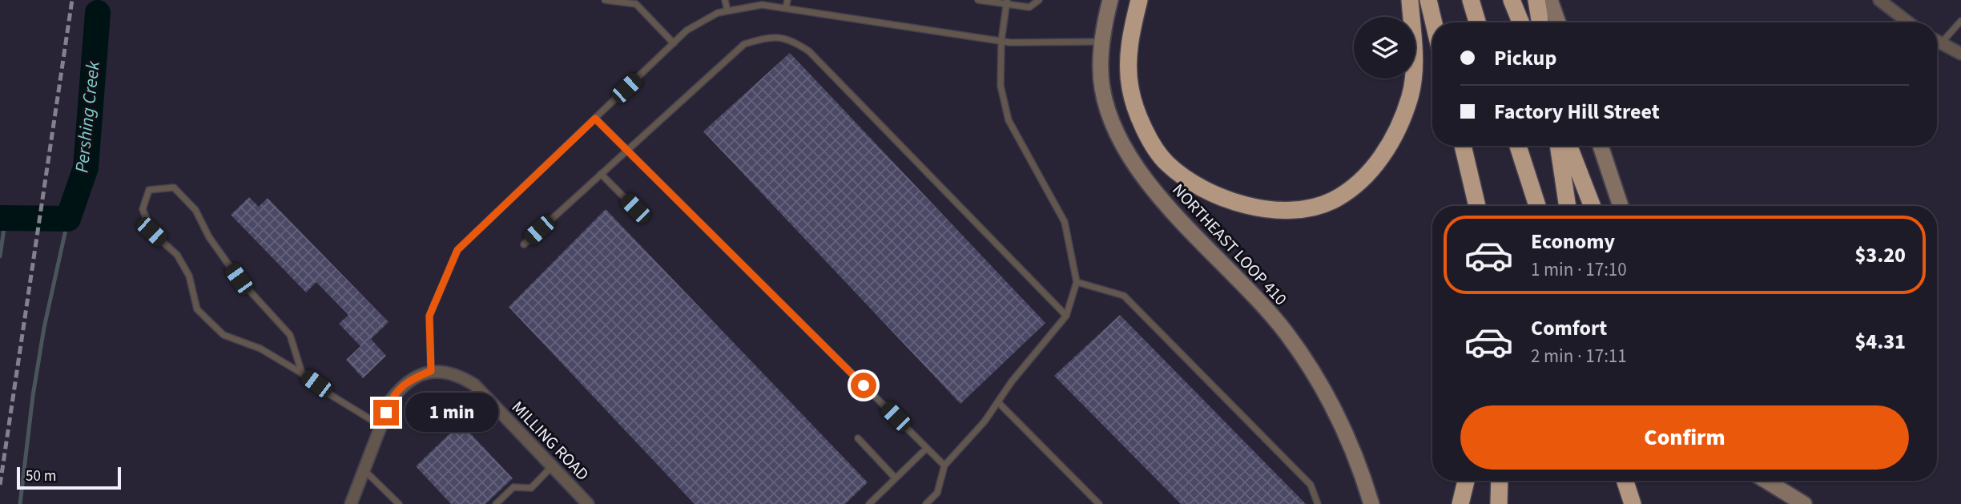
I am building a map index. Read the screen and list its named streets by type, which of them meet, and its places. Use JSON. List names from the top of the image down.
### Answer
{
  "streets": {
    "main road": ["NORTHEAST LOOP 410"],
    "street": ["MILLING ROAD"]
  },
  "water": ["Pershing Creek"],
  "scale_bar": "50 m",
  "page": {
    "banner": ["Pickup", "Factory Hill Street"],
    "list": [
      {
        "name": "Economy",
        "note": "1 min · 17:10",
        "value": "$3.20"
      },
      {
        "name": "Comfort",
        "note": "2 min · 17:11",
        "value": "$4.31"
      }
    ],
    "bubble": "1 min",
    "buttons": "Confirm",
    "scale": "50 m"
  }
}
